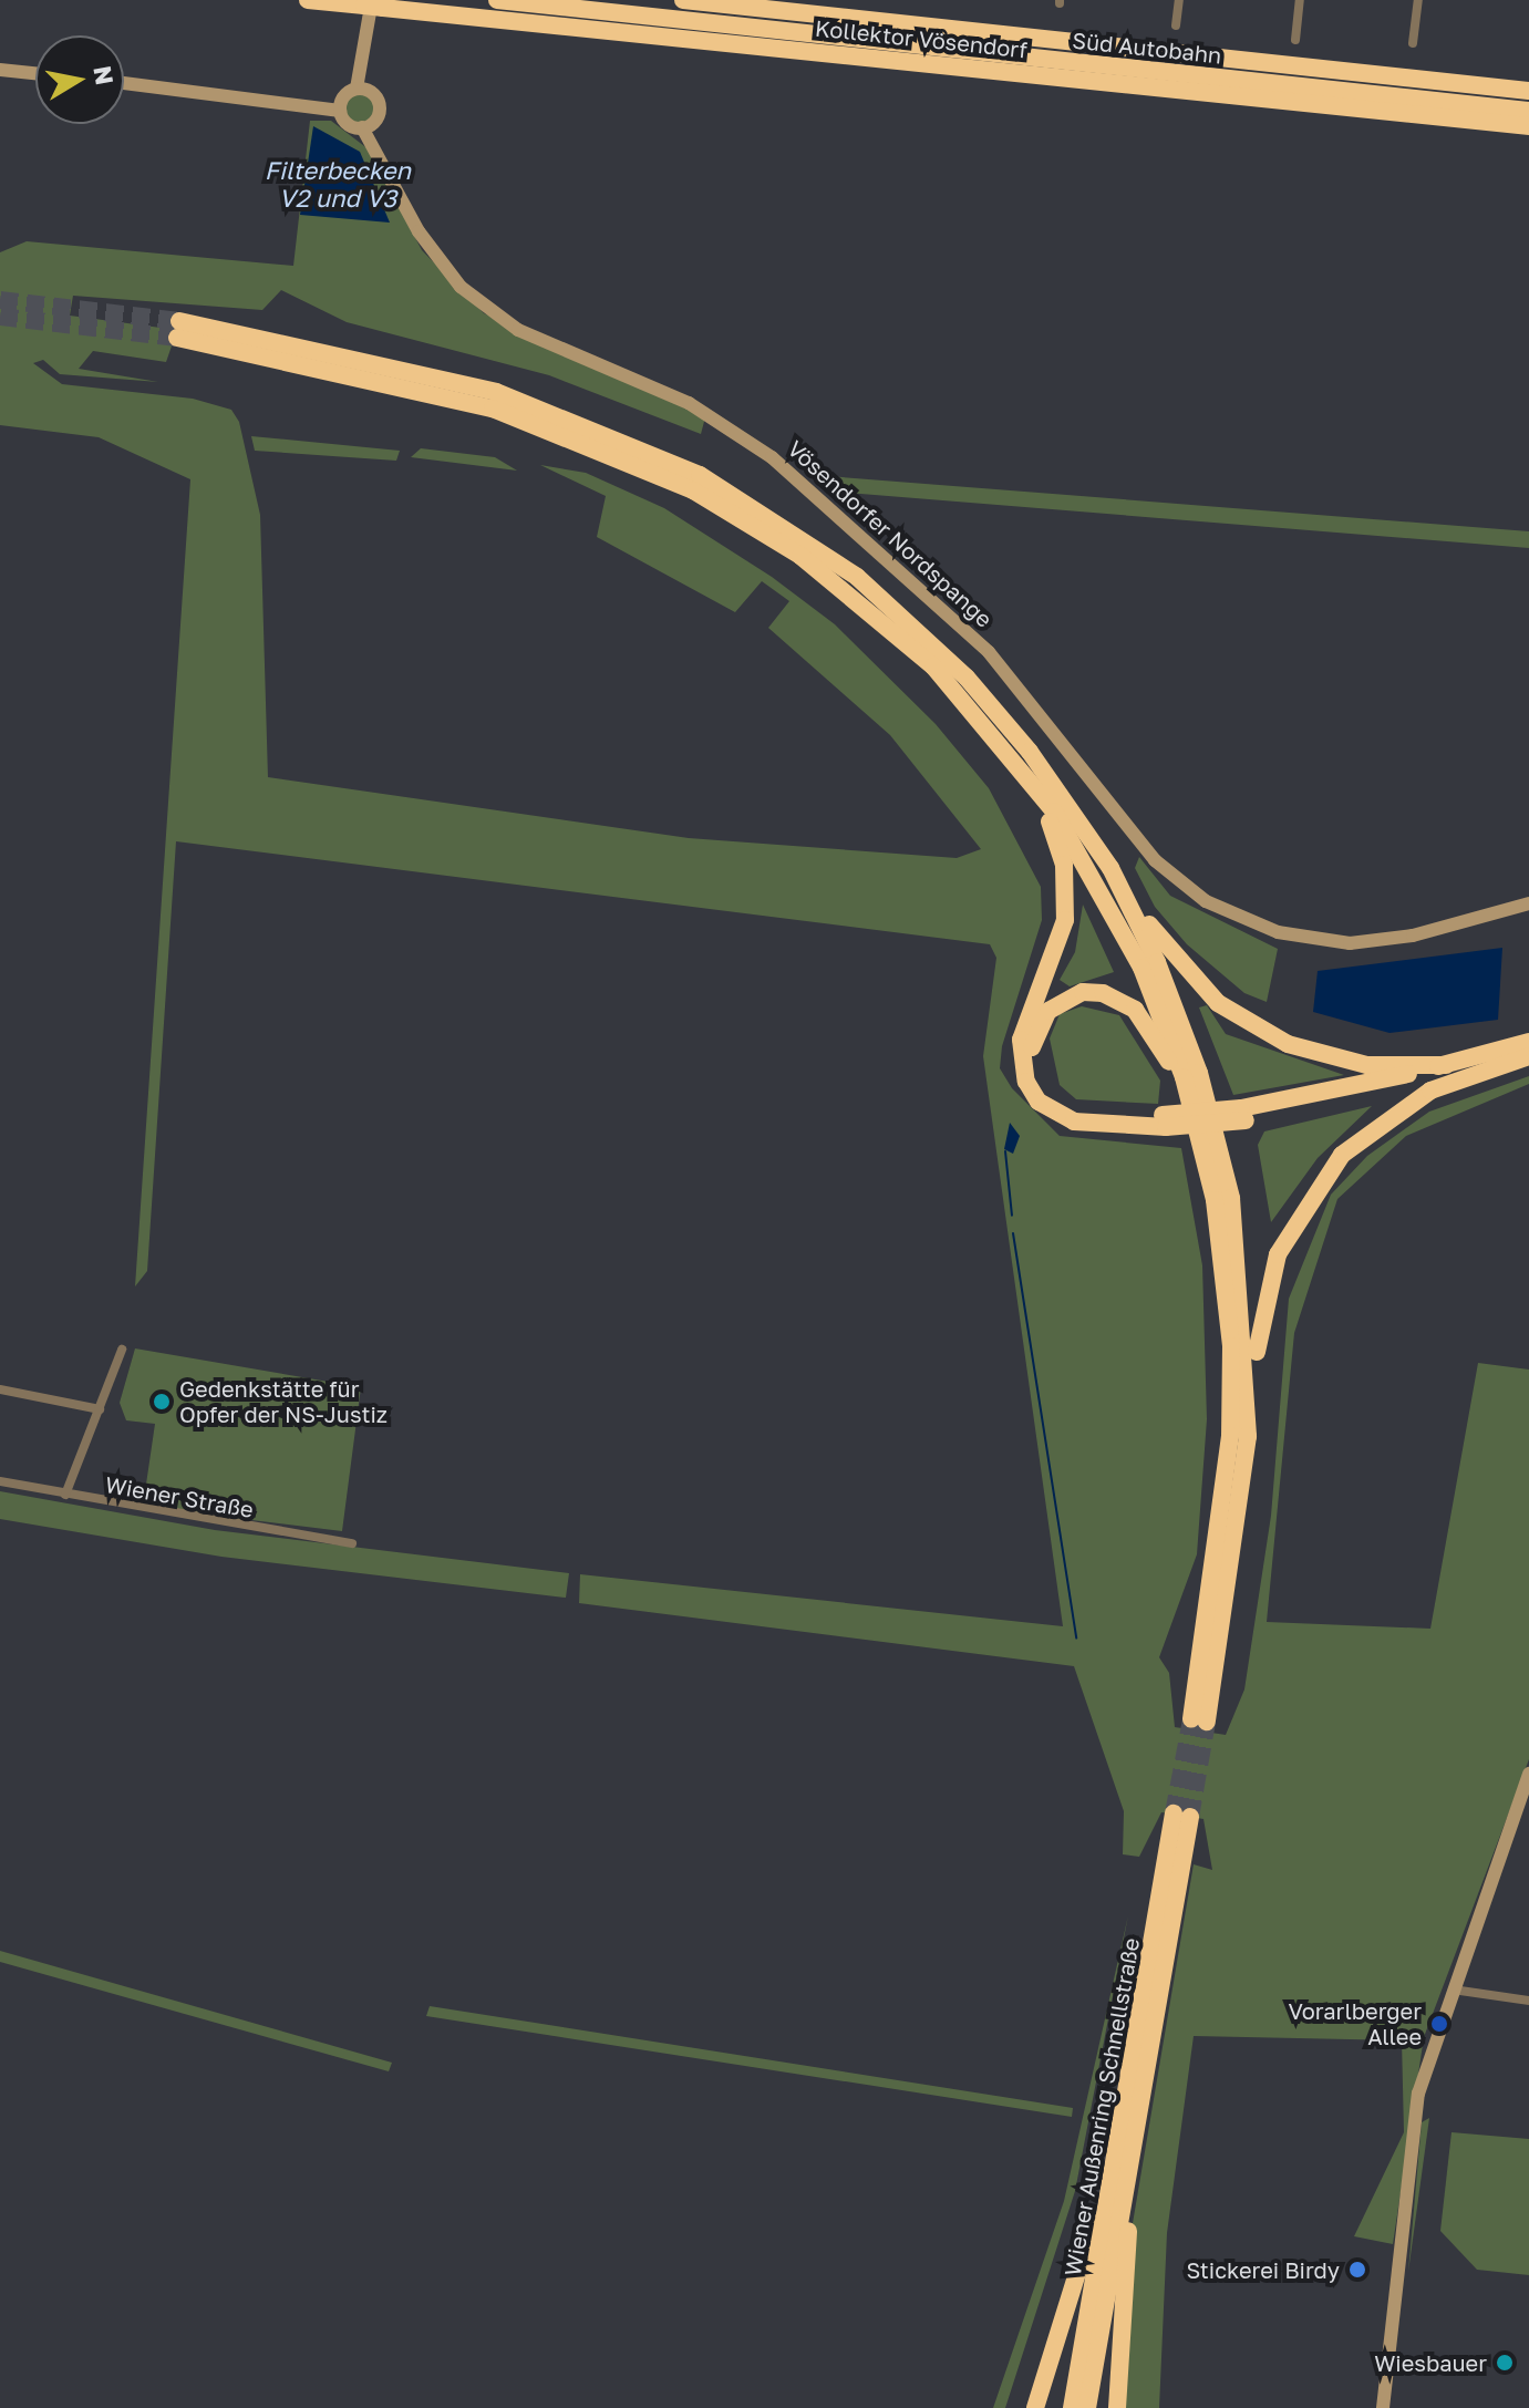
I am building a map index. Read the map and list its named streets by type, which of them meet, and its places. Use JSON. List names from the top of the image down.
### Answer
{
  "streets": {
    "highway": ["Kollektor Vösendorf", "Süd Autobahn", "Wiener Außenring Schnellstraße"],
    "main road": ["Vösendorfer Nordspange"],
    "street": ["Wiener Straße"]
  },
  "water": ["Filterbecken V2 und V3"],
  "places": [
    "Gedenkstätte für Opfer der NS-Justiz",
    "Vorarlberger Allee",
    "Stickerei Birdy",
    "Wiesbauer"
  ],
  "north": "right"
}
